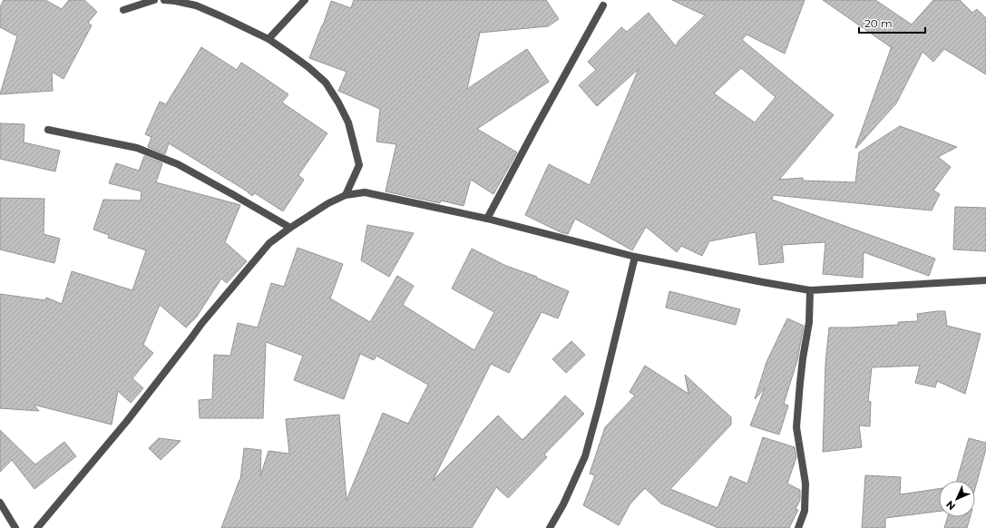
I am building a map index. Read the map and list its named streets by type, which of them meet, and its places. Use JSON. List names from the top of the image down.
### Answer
{
  "scale_bar": "20 m",
  "north": "bottom left"
}
